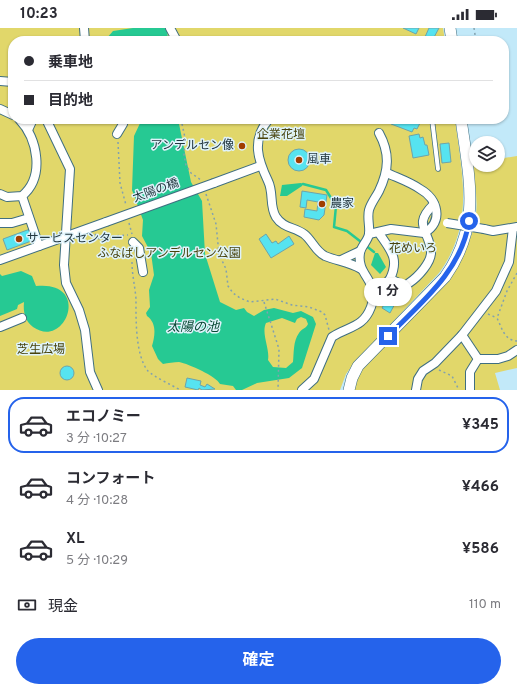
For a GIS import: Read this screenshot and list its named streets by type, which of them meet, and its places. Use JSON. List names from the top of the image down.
{
  "streets": {
    "street": ["太陽の橋"]
  },
  "water": ["太陽の池"],
  "parks": [
    "企業花壇",
    "花めいろ",
    "ふなばしアンデルセン公園",
    "芝生広場"
  ],
  "places": [
    "アンデルセン像",
    "風車",
    "農家",
    "サービスセンター"
  ],
  "page": {
    "status": "10:23",
    "banner": ["乗車地", "目的地"],
    "bubble": "1 分",
    "list": [
      {
        "name": "エコノミー",
        "note": "3 分 · 10:27",
        "value": "¥345"
      },
      {
        "name": "コンフォート",
        "note": "4 分 · 10:28",
        "value": "¥466"
      },
      {
        "name": "XL",
        "note": "5 分 · 10:29",
        "value": "¥586"
      }
    ],
    "pay": ["現金", "110 m"],
    "buttons": "確定"
  }
}
